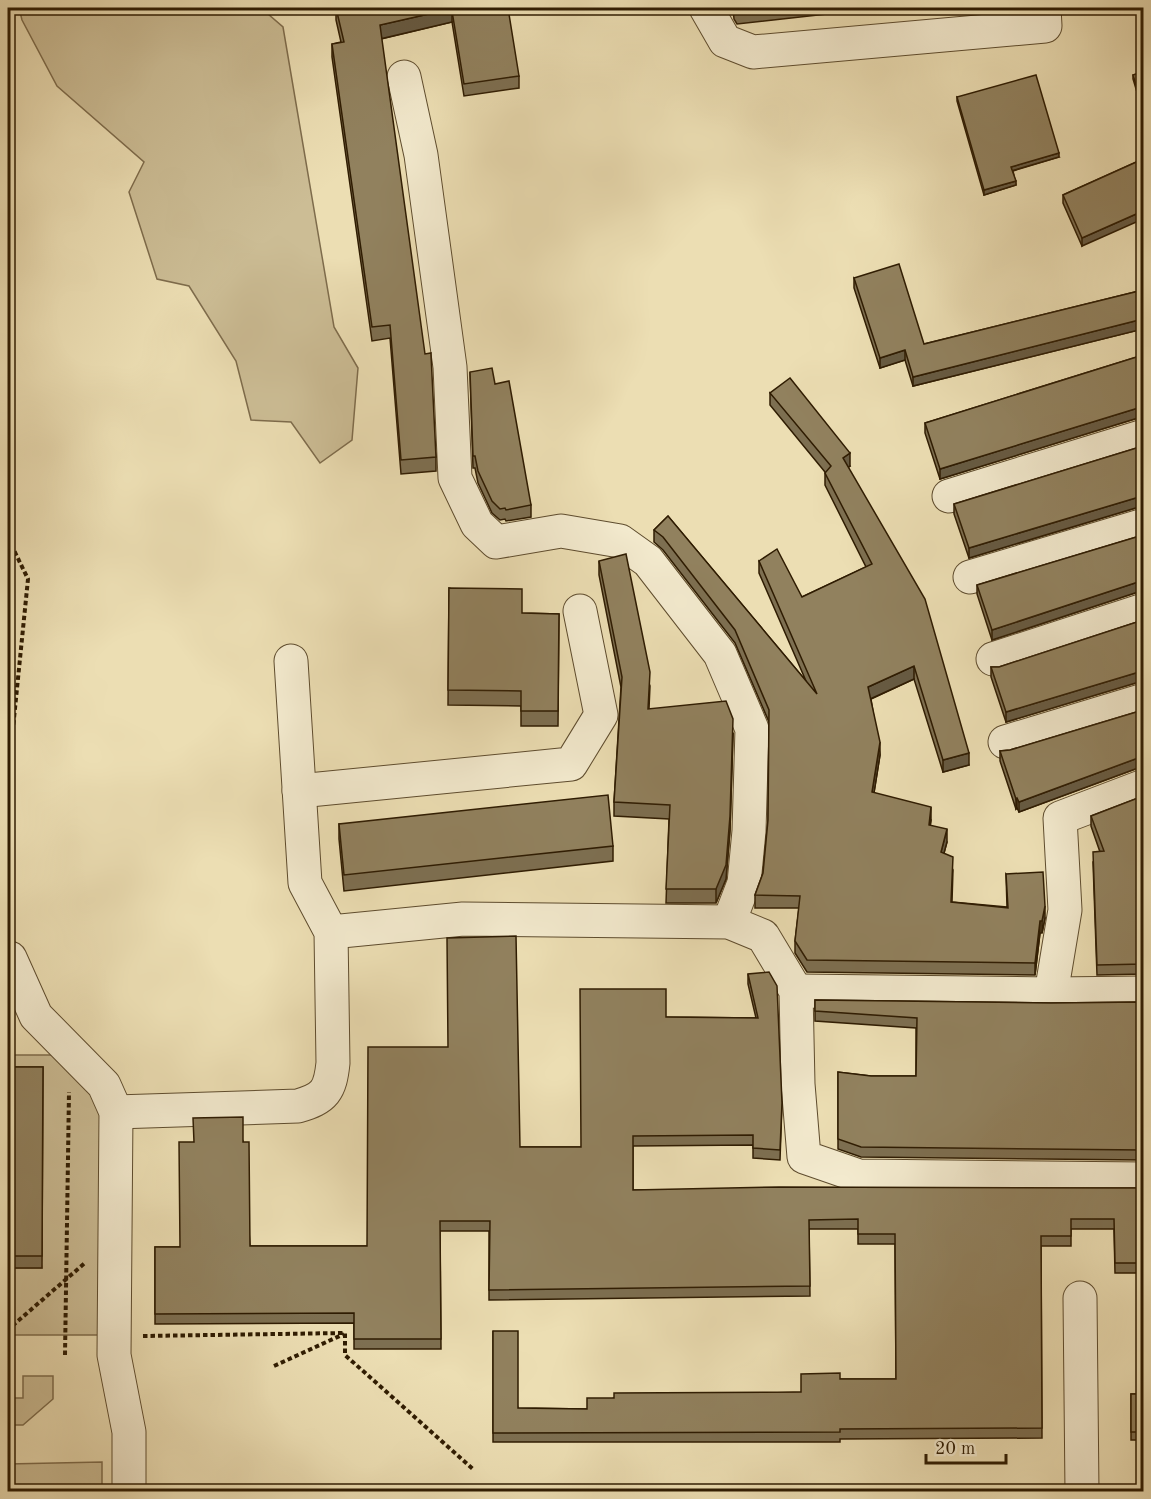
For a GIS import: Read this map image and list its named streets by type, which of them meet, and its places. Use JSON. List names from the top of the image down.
{
  "scale_bar": "20 m"
}
